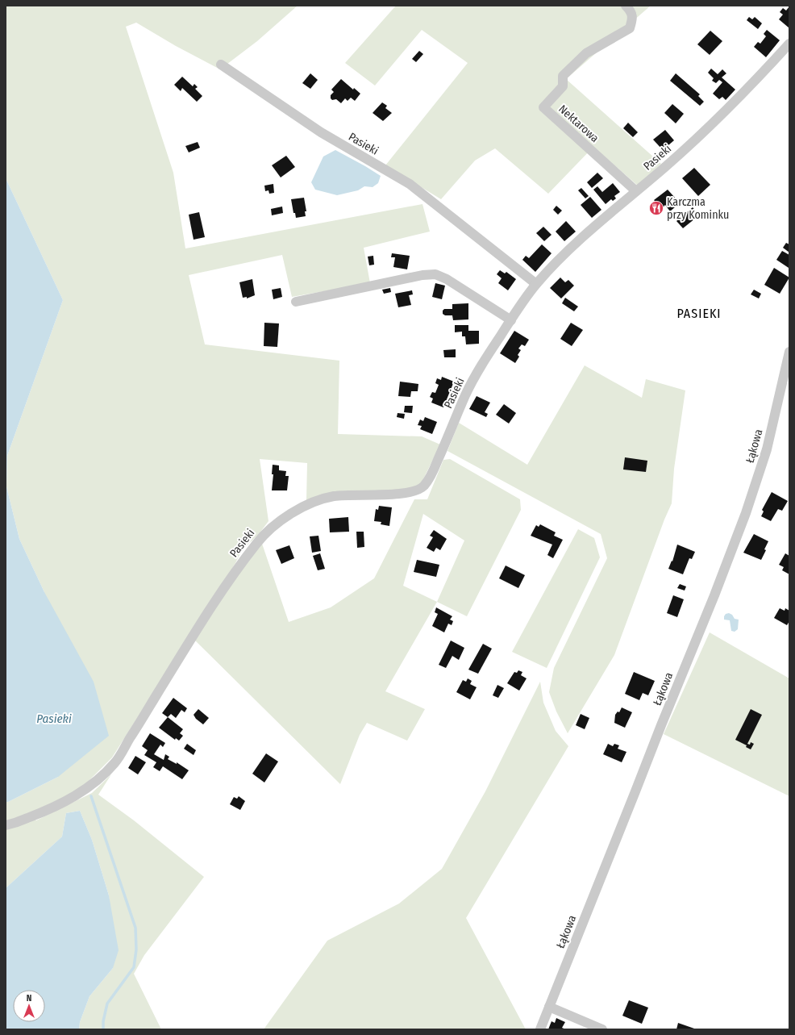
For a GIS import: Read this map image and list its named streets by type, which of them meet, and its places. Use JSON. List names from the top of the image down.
{
  "streets": {
    "street": ["Nektarowa", "Pasieki", "Łąkowa"]
  },
  "crossings": [
    ["Nektarowa", "Pasieki"]
  ],
  "districts": ["PASIEKI"],
  "water": ["Pasieki"],
  "places": {
    "restaurant": ["Karczma przy Kominku"]
  },
  "north": "top"
}
